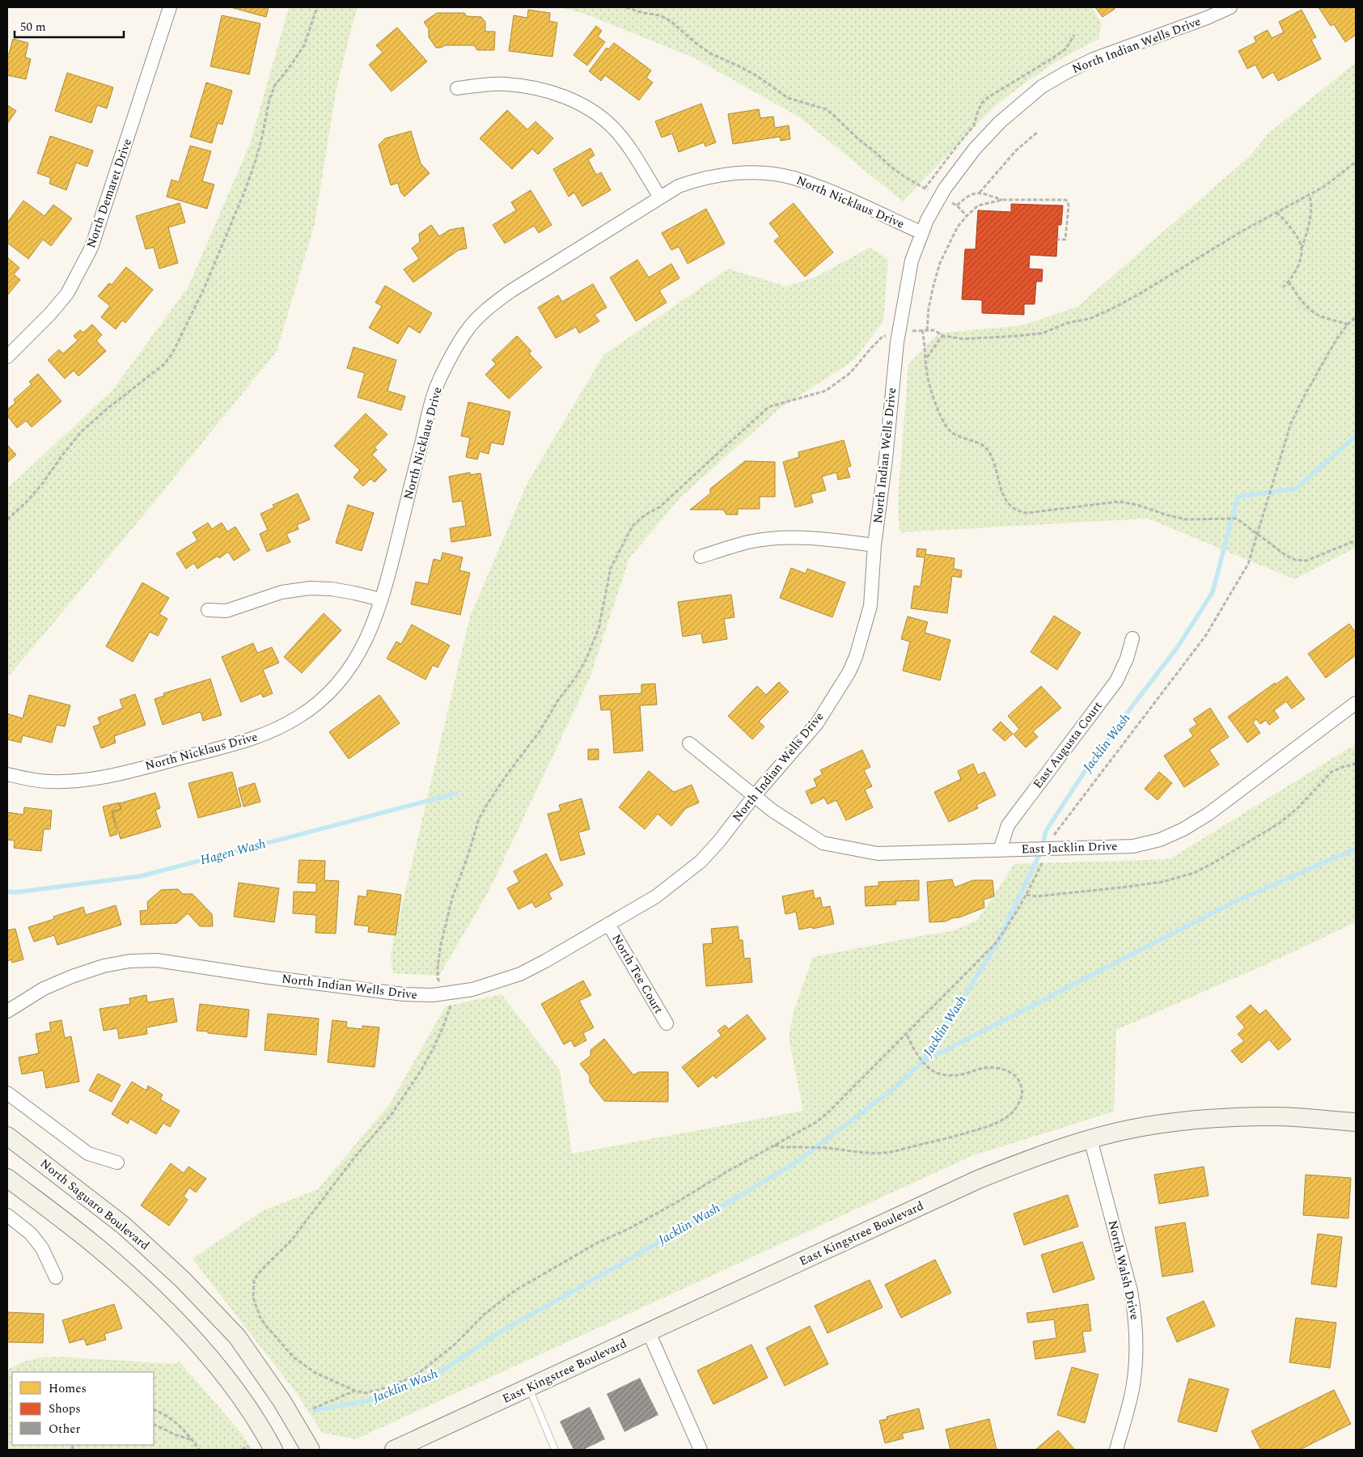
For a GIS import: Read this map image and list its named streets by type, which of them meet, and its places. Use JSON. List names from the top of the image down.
{
  "streets": {
    "street": [
      "North Indian Wells Drive",
      "North Demaret Drive",
      "North Nicklaus Drive",
      "East Augusta Court",
      "East Jacklin Drive",
      "North Tee Court",
      "North Saguaro Boulevard",
      "East Kingstree Boulevard",
      "North Walsh Drive"
    ]
  },
  "crossings": [
    ["North Indian Wells Drive", "North Nicklaus Drive"],
    ["North Indian Wells Drive", "East Jacklin Drive"],
    ["North Indian Wells Drive", "North Tee Court"],
    ["East Augusta Court", "East Jacklin Drive"],
    ["East Kingstree Boulevard", "North Walsh Drive"]
  ],
  "water": ["Jacklin Wash", "Hagen Wash"],
  "legend": ["Homes", "Shops", "Other"],
  "scale_bar": "50 m"
}
